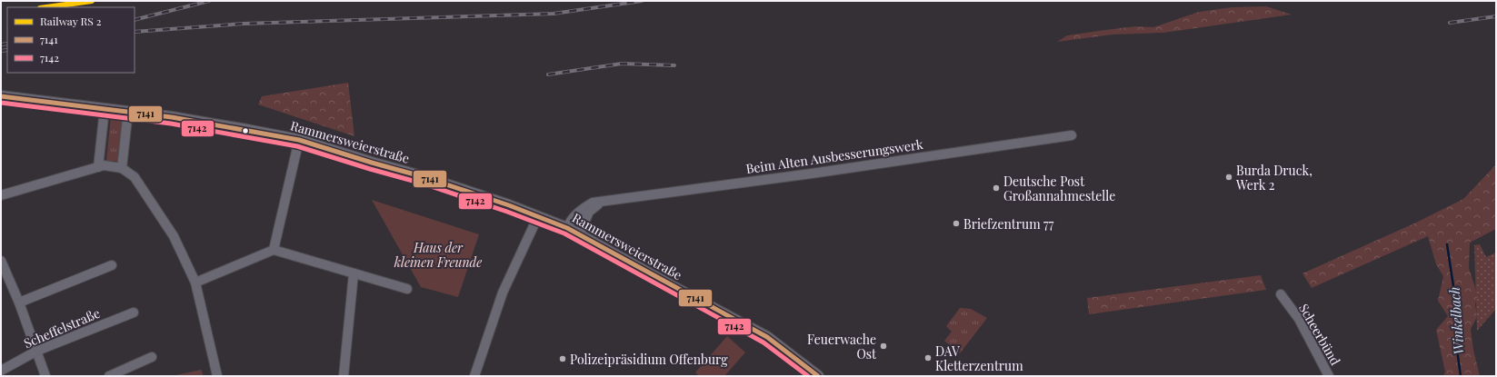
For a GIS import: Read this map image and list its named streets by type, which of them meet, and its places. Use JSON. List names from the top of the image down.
{
  "streets": {
    "street": [
      "Rammersweierstraße",
      "Beim Alten Ausbesserungswerk",
      "Scheffelstraße",
      "Scheerbünd"
    ]
  },
  "crossings": [
    ["Rammersweierstraße", "Beim Alten Ausbesserungswerk"]
  ],
  "water": ["Winkelbach"],
  "parks": ["Haus der kleinen Freunde"],
  "places": [
    "Burda Druck, Werk 2",
    "Deutsche Post Großannahmestelle",
    "Briefzentrum 77",
    "Feuerwache Ost",
    "DAV Kletterzentrum",
    "Polizeipräsidium Offenburg"
  ],
  "lines": ["transit line 7141", "transit line 7142"],
  "legend": ["Railway RS 2", "7141", "7142"]
}
